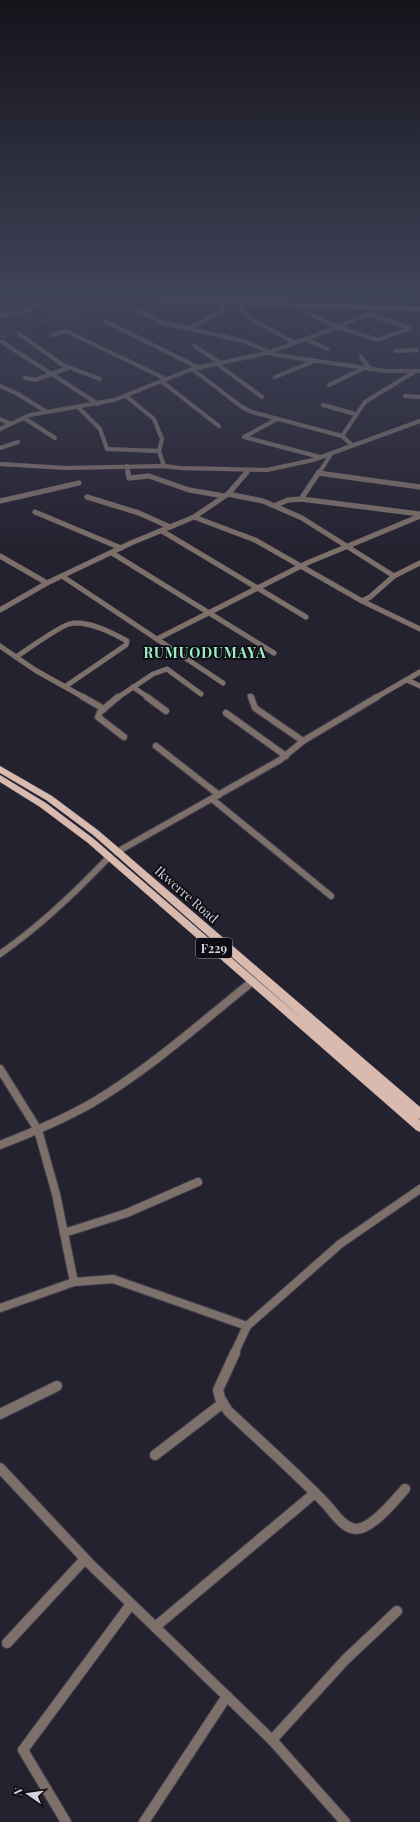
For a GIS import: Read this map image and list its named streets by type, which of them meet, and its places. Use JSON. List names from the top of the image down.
{
  "streets": {
    "main road": ["Ikwerre Road", "F229"]
  },
  "crossings": [
    ["Ikwerre Road", "F229"]
  ],
  "districts": ["RUMUODUMAYA"],
  "north": "left"
}
